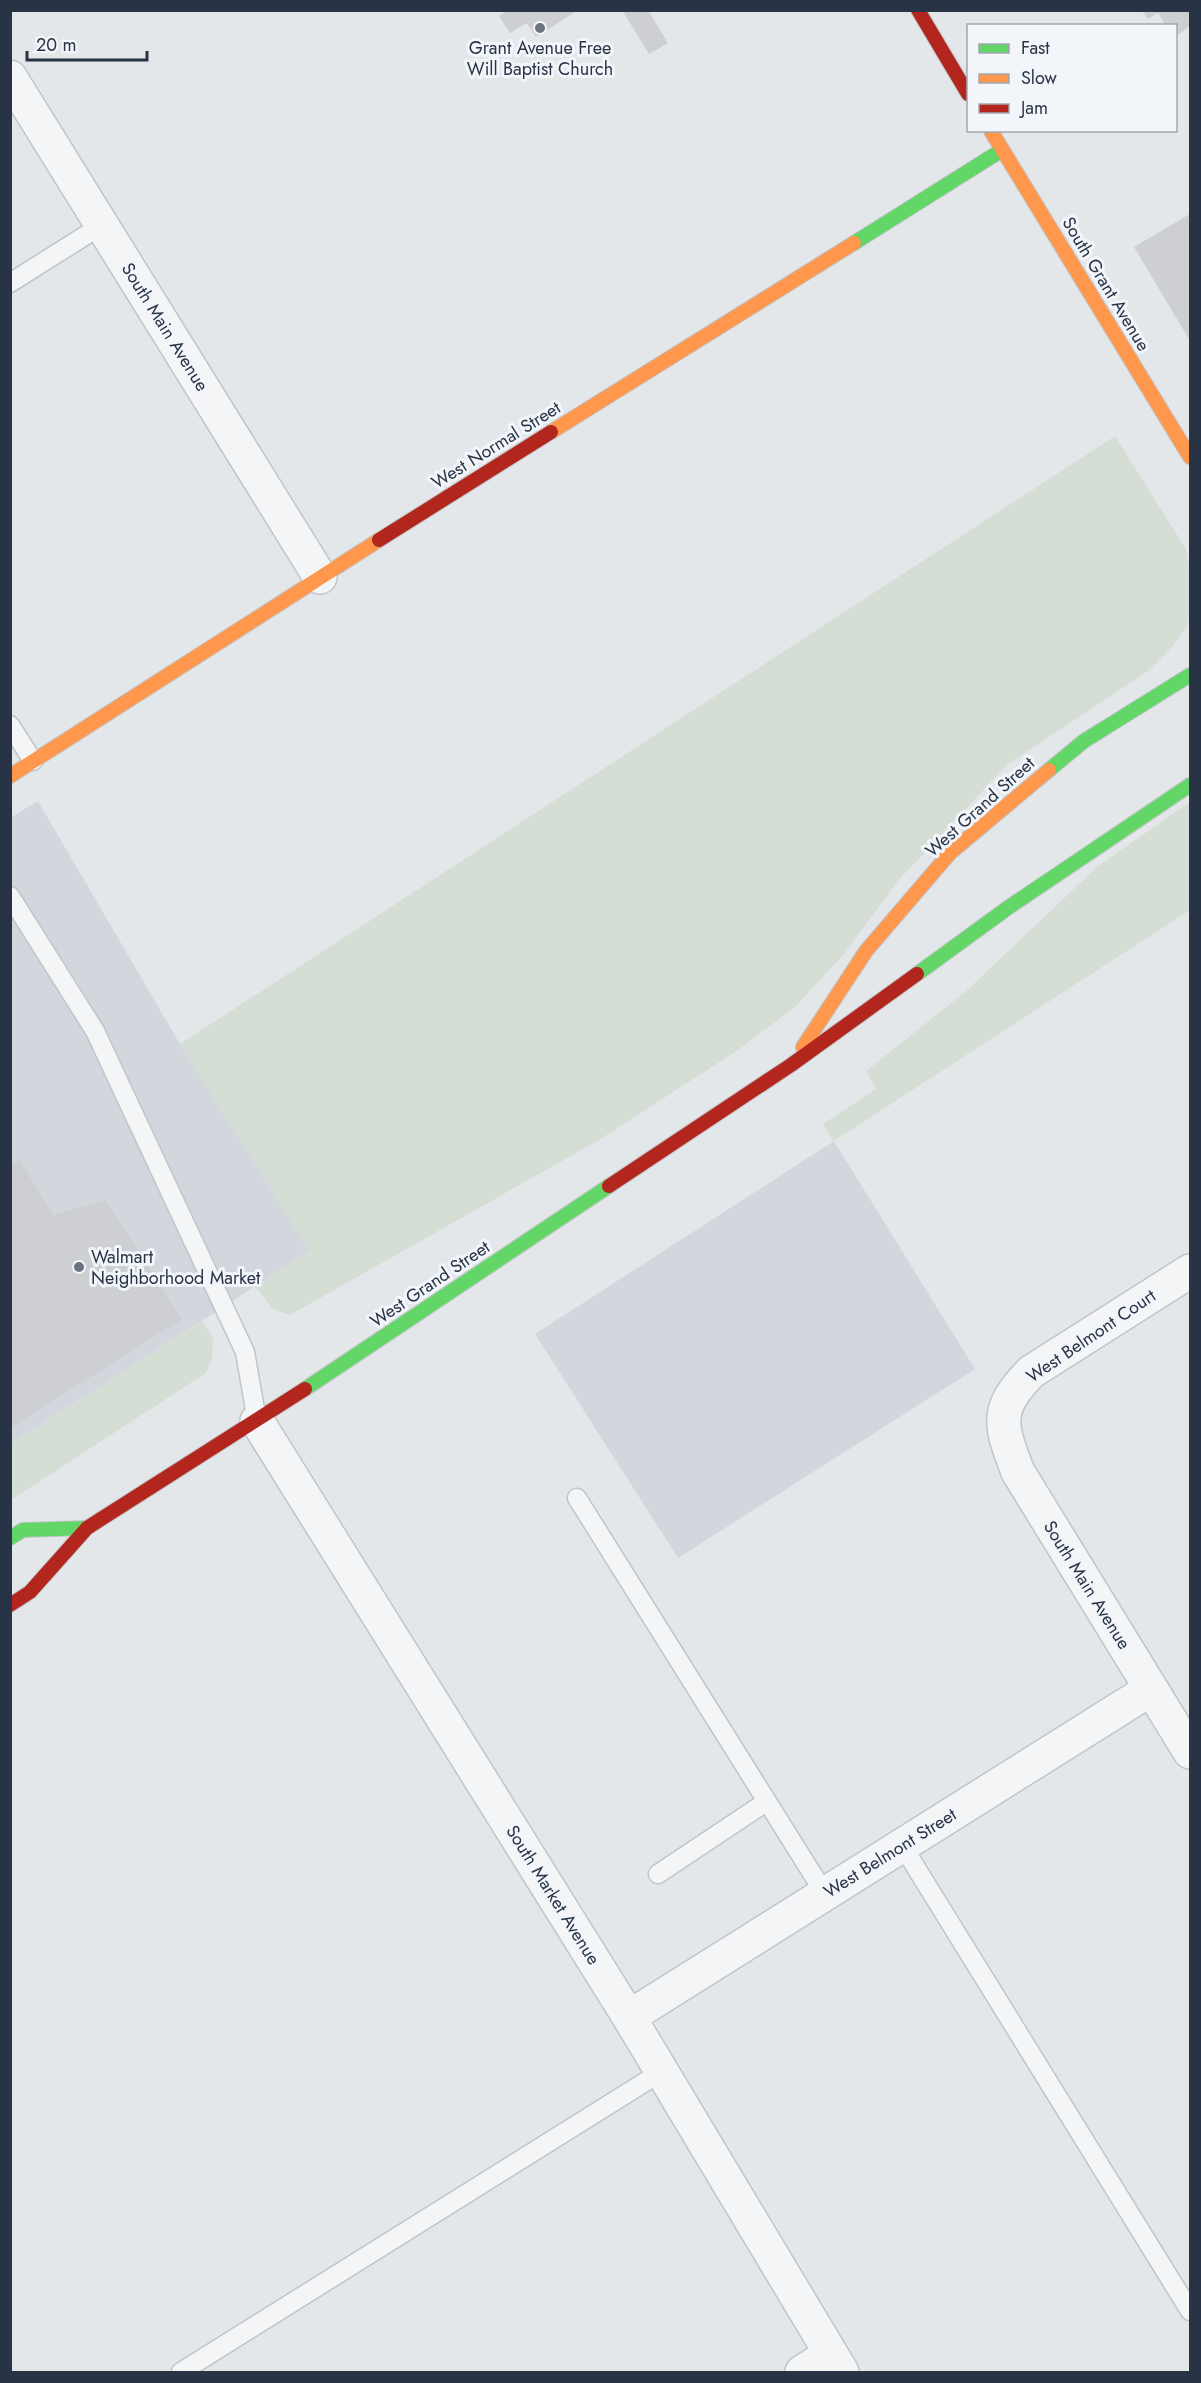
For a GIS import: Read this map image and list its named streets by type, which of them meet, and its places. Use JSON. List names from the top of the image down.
{
  "streets": {
    "main road": ["South Grant Avenue", "West Normal Street", "West Grand Street"],
    "street": [
      "South Main Avenue",
      "West Belmont Court",
      "West Belmont Street",
      "South Market Avenue"
    ]
  },
  "crossings": [
    ["South Grant Avenue", "West Normal Street"],
    ["South Main Avenue", "West Normal Street"],
    ["South Main Avenue", "West Belmont Court"],
    ["South Main Avenue", "West Belmont Street"],
    ["West Grand Street", "South Market Avenue"],
    ["West Belmont Street", "South Market Avenue"]
  ],
  "places": ["Grant Avenue Free Will Baptist Church", "Walmart Neighborhood Market"],
  "legend": ["Fast", "Slow", "Jam"],
  "scale_bar": "20 m"
}
